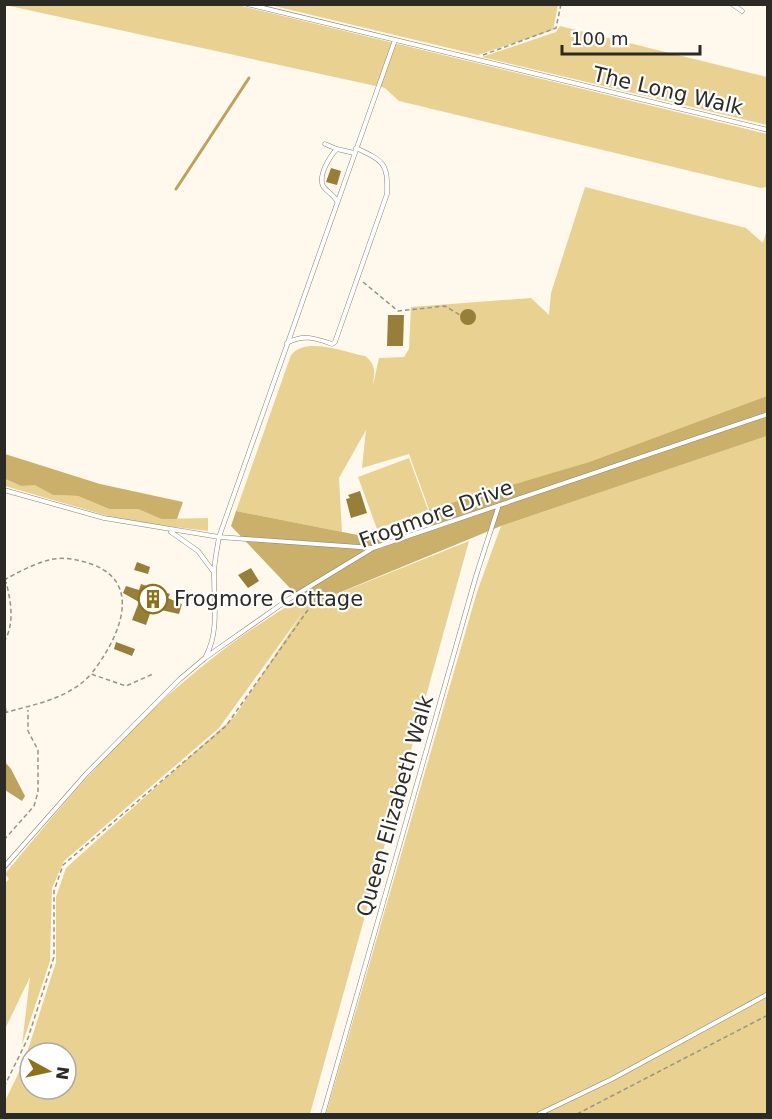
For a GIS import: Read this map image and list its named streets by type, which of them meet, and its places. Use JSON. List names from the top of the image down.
{
  "streets": {
    "lane": ["The Long Walk", "Frogmore Drive", "Queen Elizabeth Walk"]
  },
  "crossings": [
    ["Frogmore Drive", "Queen Elizabeth Walk"]
  ],
  "places": {
    "building": ["Frogmore Cottage"]
  },
  "scale_bar": "100 m",
  "north": "right"
}
